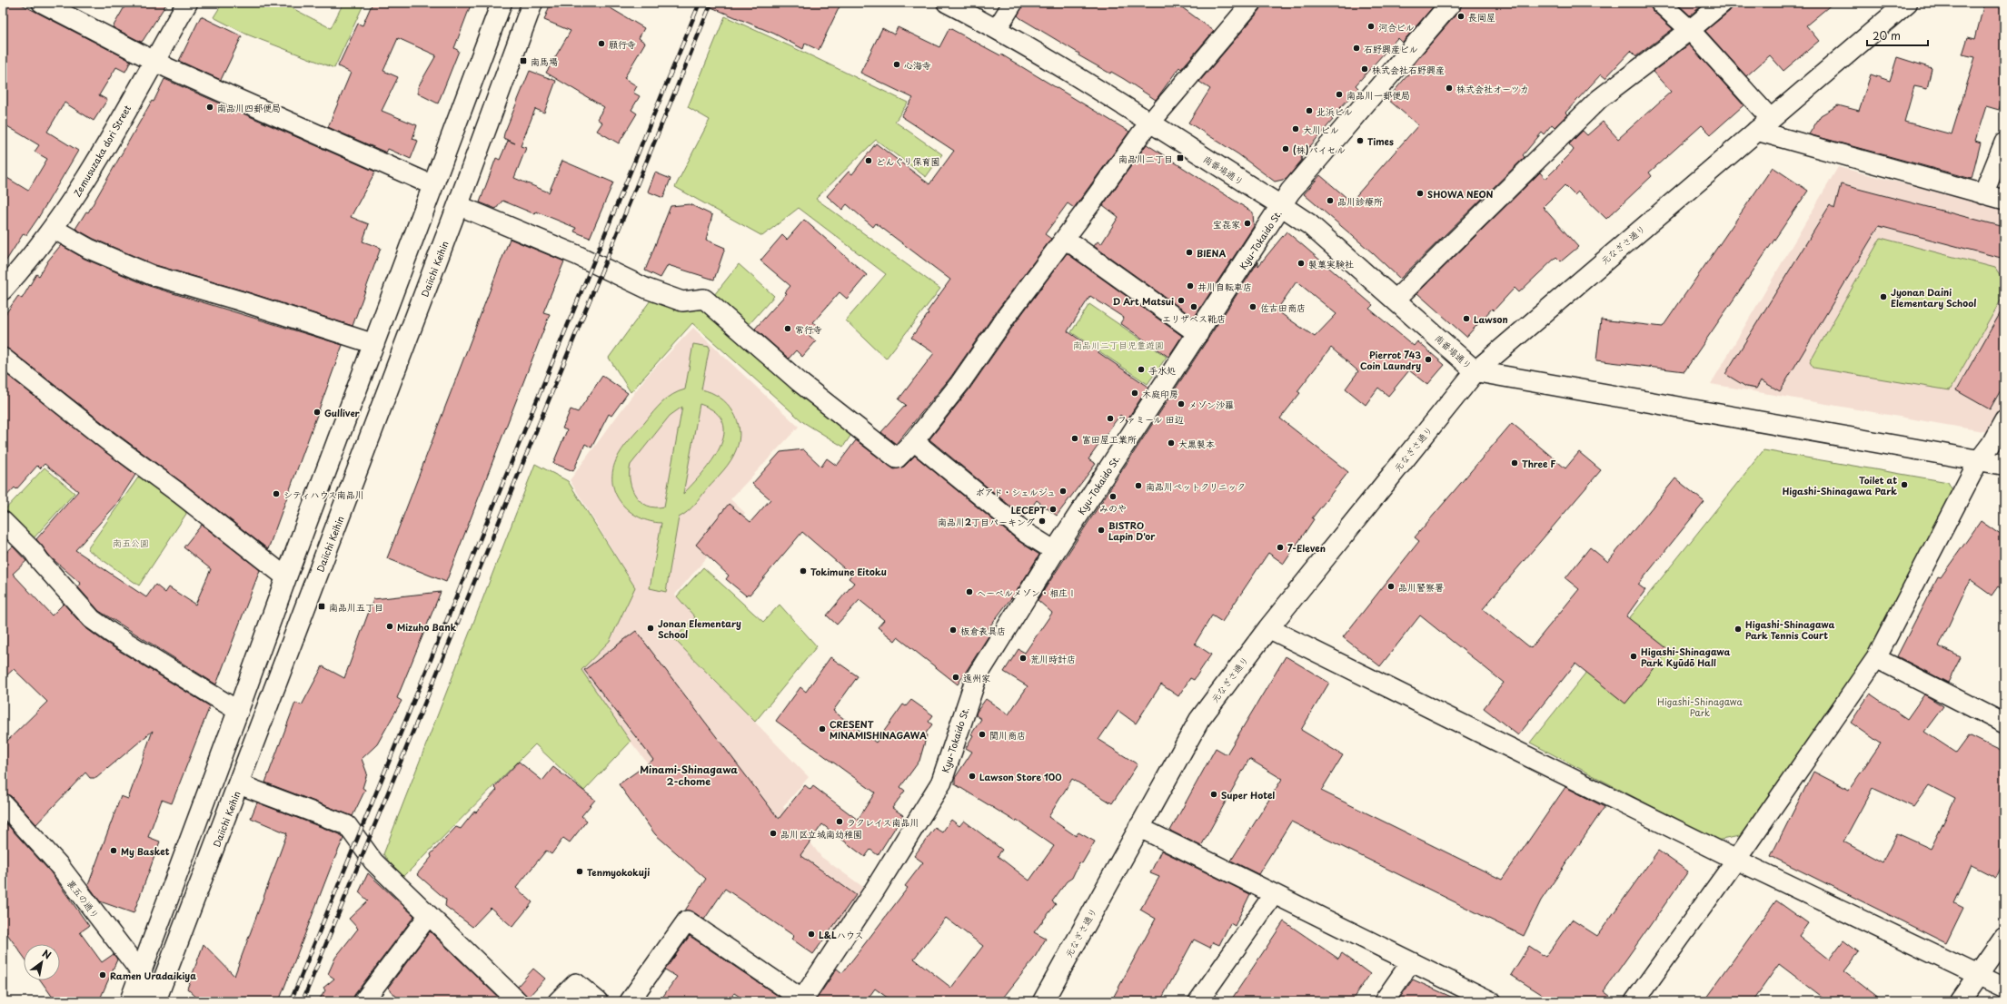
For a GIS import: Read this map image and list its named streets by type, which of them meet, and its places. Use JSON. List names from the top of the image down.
{
  "streets": {
    "main road": [
      "Zemusuzaka dori Street",
      "南番場通り",
      "Kyu-Tokaido St.",
      "元なぎさ通り",
      "Daiichi Keihin"
    ],
    "street": ["裏五の通り"]
  },
  "crossings": [
    ["南番場通り", "Kyu-Tokaido St."],
    ["南番場通り", "元なぎさ通り"],
    ["Daiichi Keihin", "裏五の通り"]
  ],
  "districts": ["Minami-Shinagawa 2-chome"],
  "parks": ["南品川二丁目児童遊園", "南五公園", "Higashi-Shinagawa Park"],
  "places": {
    "other": [
      "長岡屋",
      "河合ビル",
      "願行寺",
      "石野興産ビル",
      "心海寺",
      "株式会社石野興産",
      "株式会社オーツカ",
      "南品川一郵便局",
      "南品川四郵便局",
      "北浜ビル",
      "大川ビル",
      "Times",
      "(株)バイセル",
      "どんぐり保育園",
      "SHOWA NEON",
      "品川診療所",
      "宝㐂家",
      "BIENA",
      "製菓実験社",
      "井川自転車店",
      "Jyonan Daini Elementary School",
      "D Art Matsui",
      "エリザベス靴店",
      "佐古田商店",
      "Lawson",
      "常行寺",
      "Pierrot 743 Coin Laundry",
      "手水処",
      "木庭印房",
      "メゾン沙羅",
      "Gulliver",
      "ファミール 田辺",
      "富田屋工業所",
      "大黒製本",
      "Three F",
      "Toilet at Higashi-Shinagawa Park",
      "南品川ペットクリニック",
      "ボアド・シェルジュ",
      "シティハウス南品川",
      "みのや",
      "LECEPT",
      "南品川2丁目パーキング",
      "BISTRO Lapin D'or",
      "7-Eleven",
      "Tokimune Eitoku",
      "品川警察署",
      "へーベルメゾン・相庄Ⅰ",
      "Mizuho Bank",
      "Jonan Elementary School",
      "Higashi-Shinagawa Park Tennis Court",
      "板倉表具店",
      "Higashi-Shinagawa Park Kyūdō Hall",
      "荒川時計店",
      "遠州家",
      "CRESENT MINAMISHINAGAWA",
      "関川商店",
      "Lawson Store 100",
      "Super Hotel",
      "ラクレイス南品川",
      "品川区立城南幼稚園",
      "My Basket",
      "Tenmyokokuji",
      "L&Lハウス",
      "Ramen Uradaikiya"
    ],
    "transit": ["南馬場", "南品川二丁目", "南品川五丁目"]
  },
  "scale_bar": "20 m",
  "north": "top right"
}
